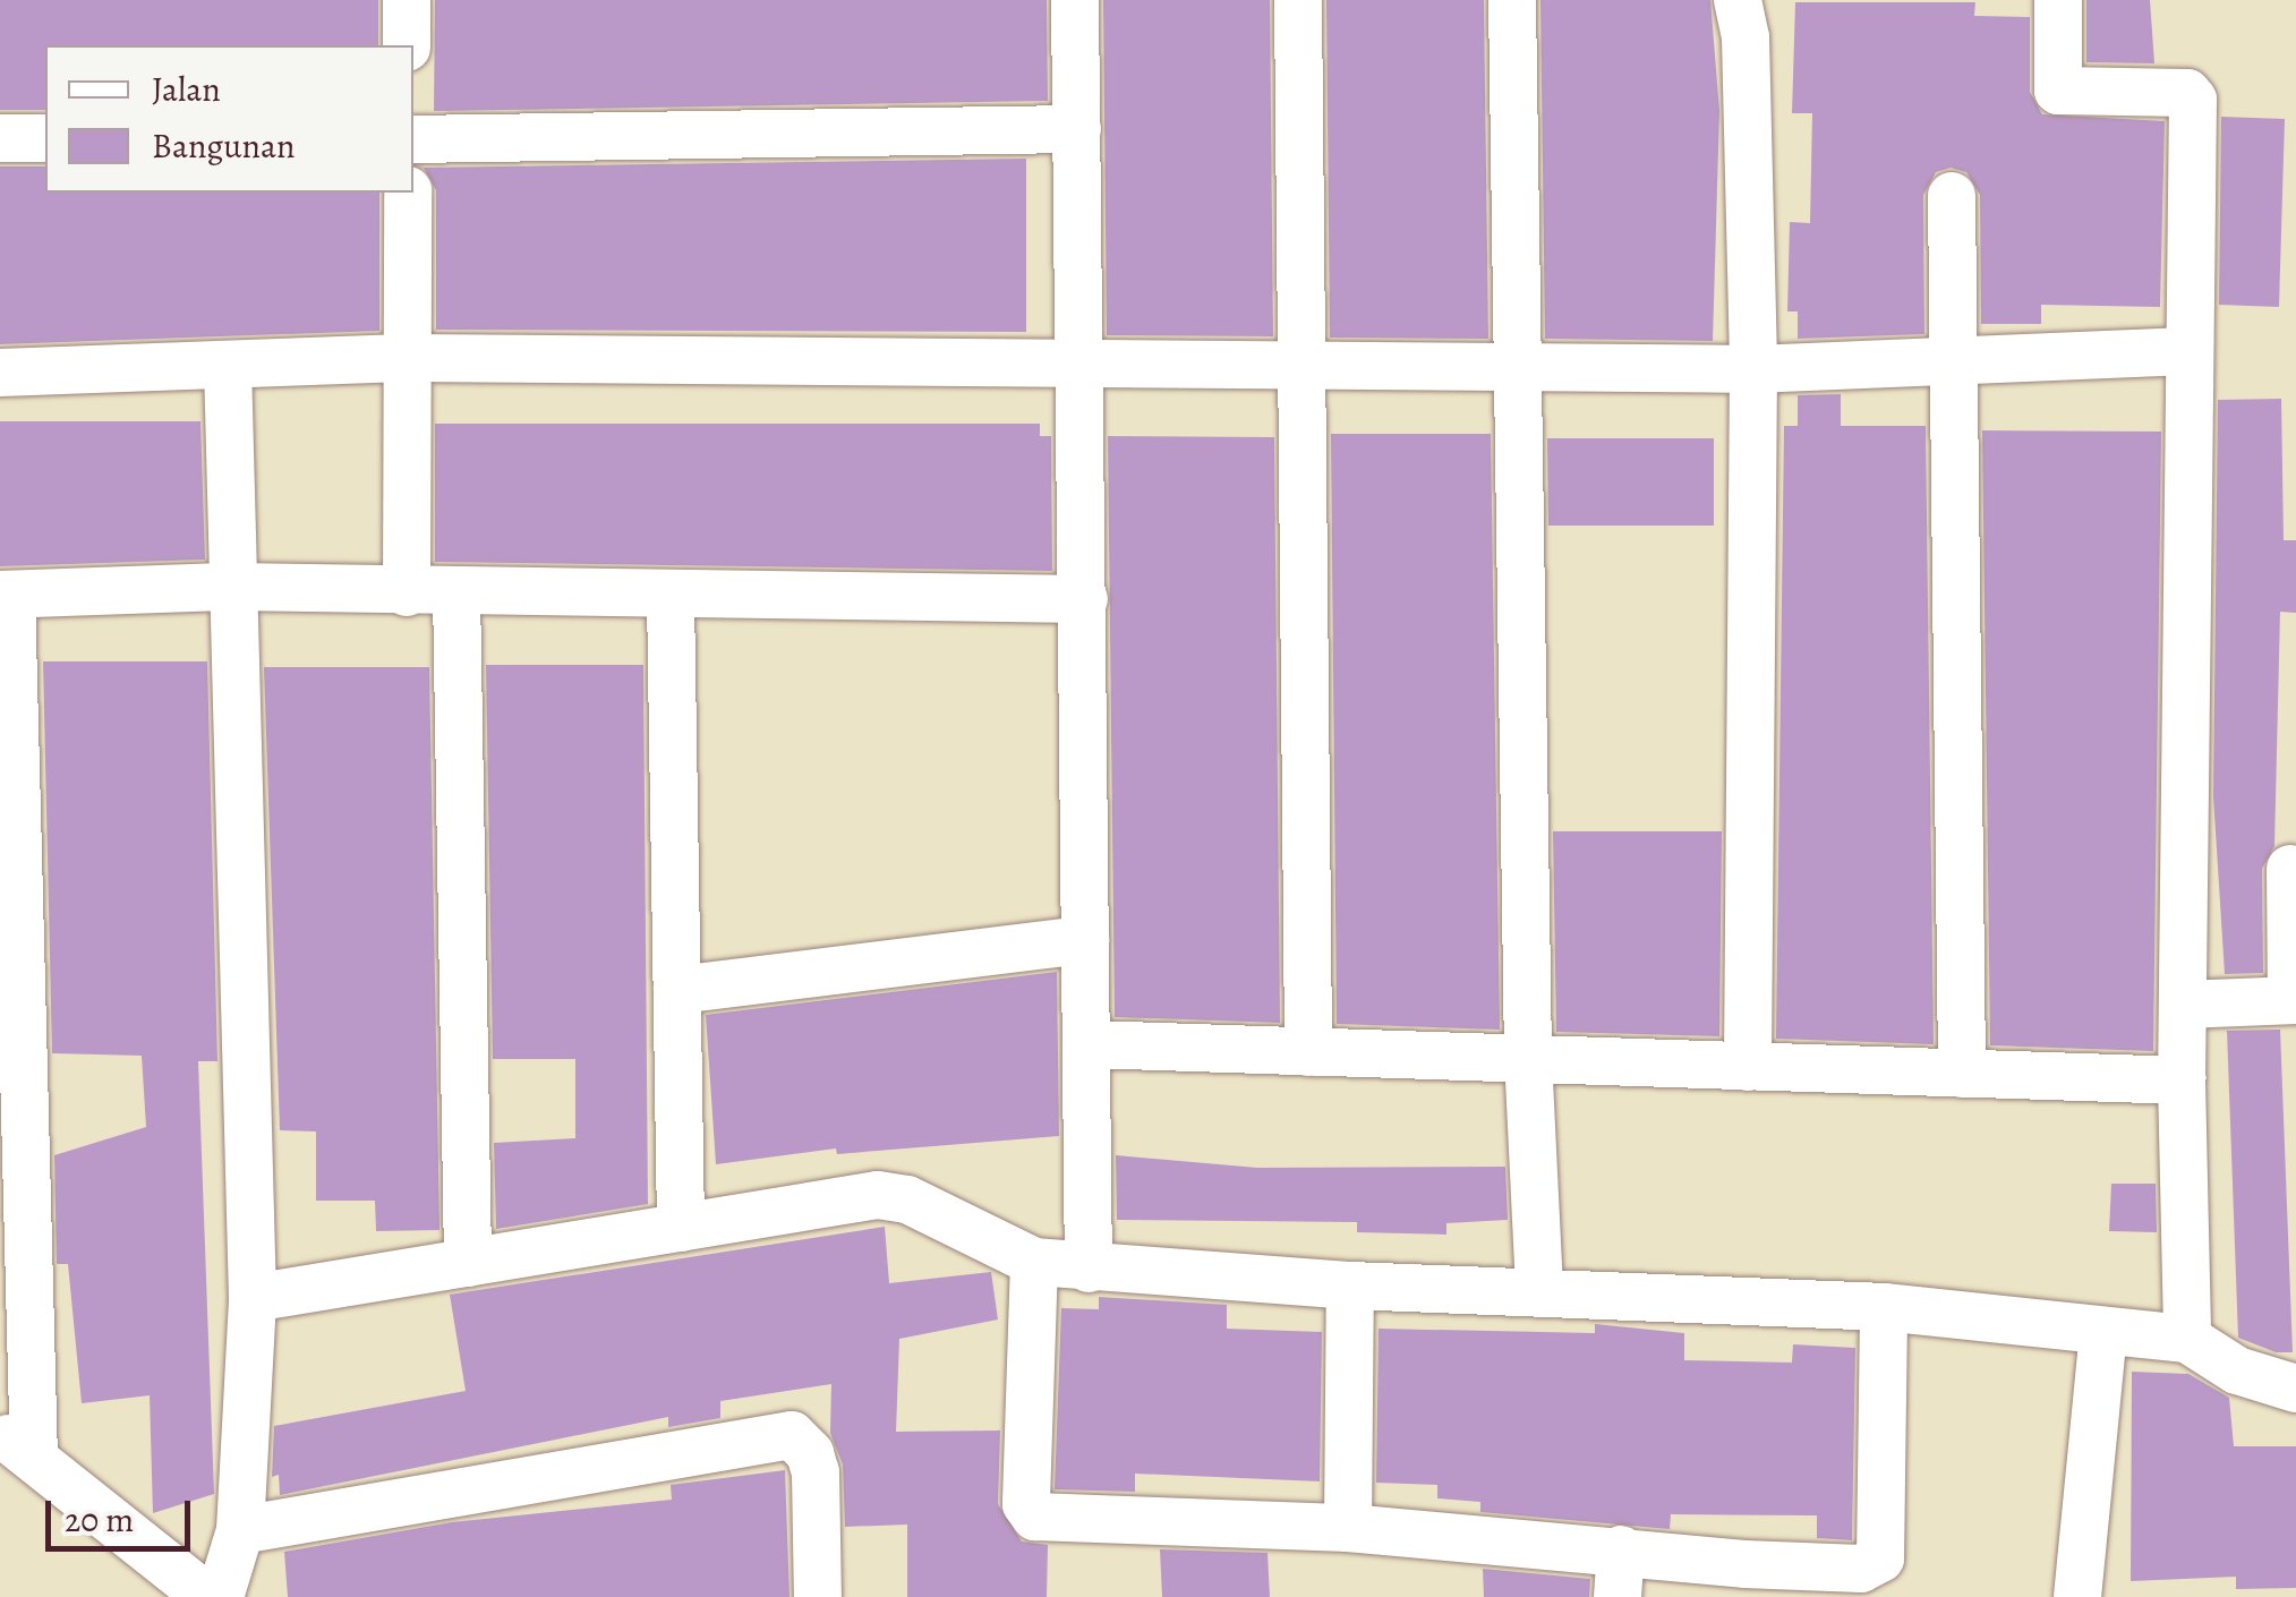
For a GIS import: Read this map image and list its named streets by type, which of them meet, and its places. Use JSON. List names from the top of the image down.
{
  "legend": ["Jalan", "Bangunan"],
  "scale_bar": "20 m"
}
